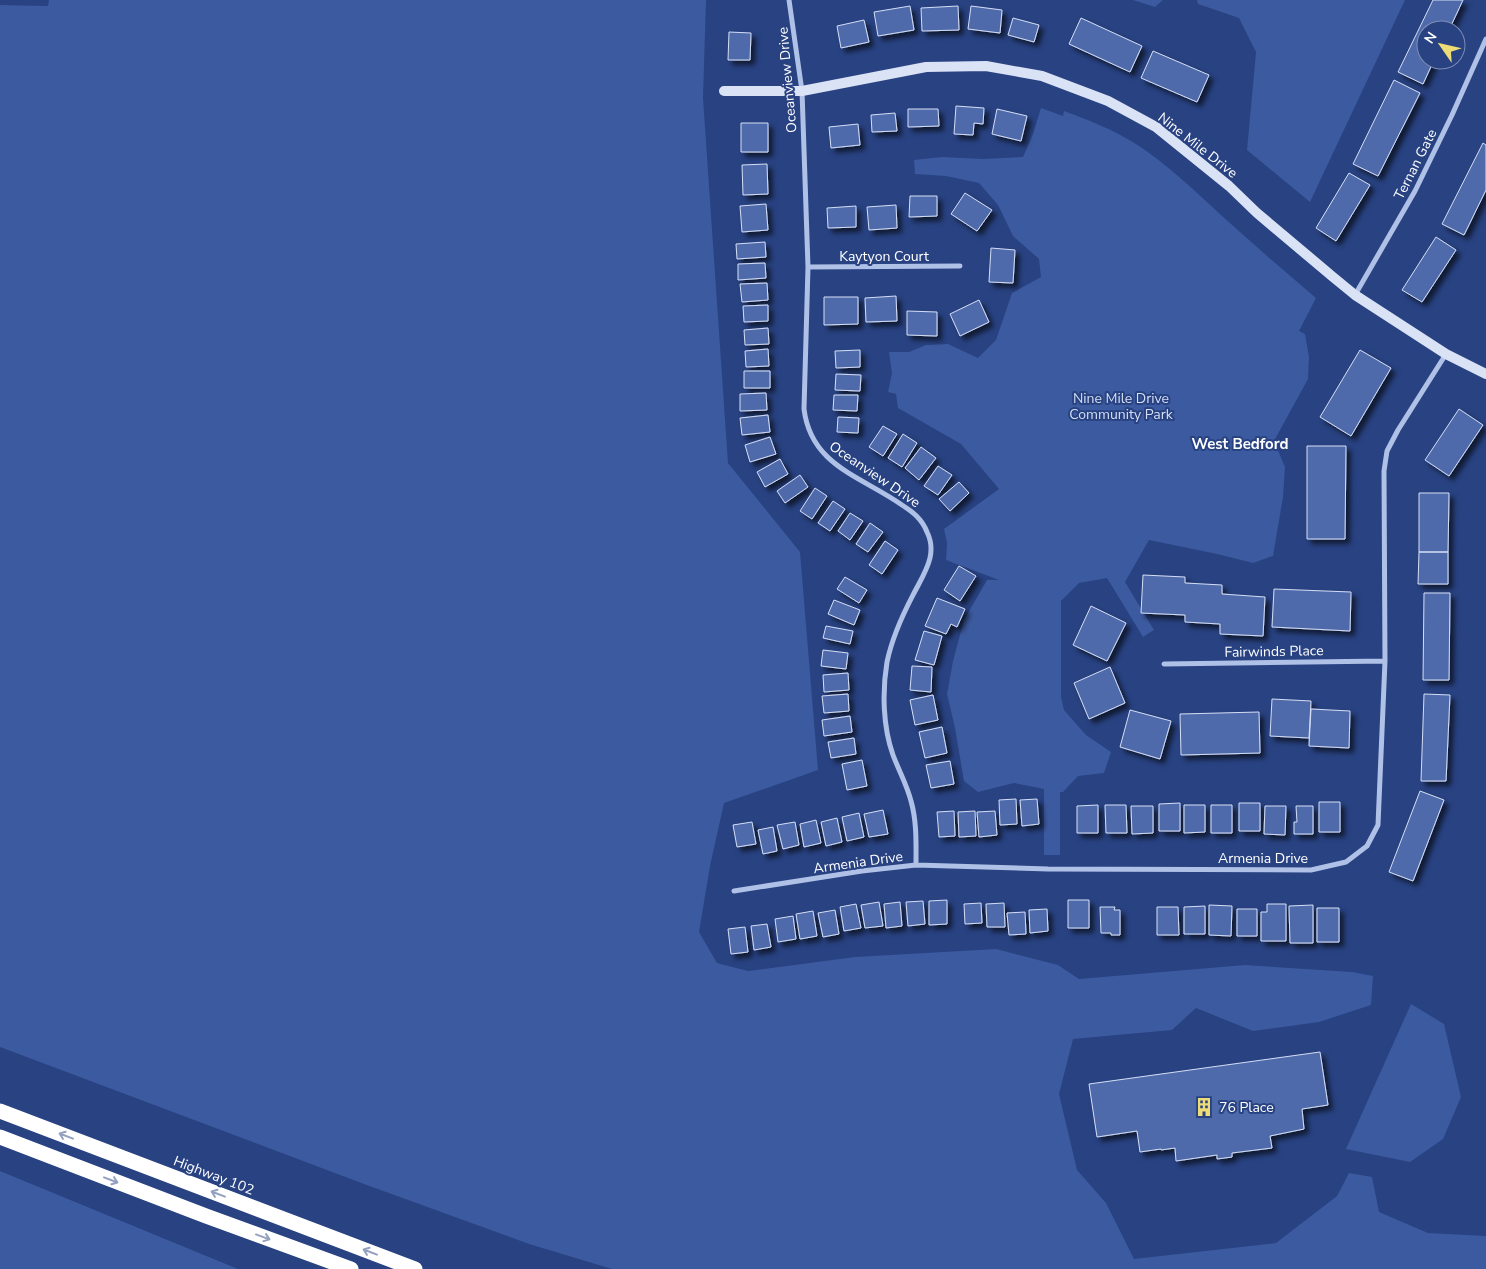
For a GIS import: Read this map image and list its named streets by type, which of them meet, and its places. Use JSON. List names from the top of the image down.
{
  "streets": {
    "highway": ["Highway 102"],
    "street": [
      "Oceanview Drive",
      "Nine Mile Drive",
      "Ternan Gate",
      "Kaytyon Court",
      "Fairwinds Place",
      "Armenia Drive"
    ]
  },
  "crossings": [
    ["Oceanview Drive", "Nine Mile Drive"],
    ["Oceanview Drive", "Kaytyon Court"],
    ["Oceanview Drive", "Armenia Drive"],
    ["Nine Mile Drive", "Ternan Gate"],
    ["Nine Mile Drive", "Armenia Drive"],
    ["Fairwinds Place", "Armenia Drive"]
  ],
  "districts": ["West Bedford"],
  "parks": ["Nine Mile Drive Community Park"],
  "places": {
    "building": ["76 Place"]
  },
  "north": "top left"
}
